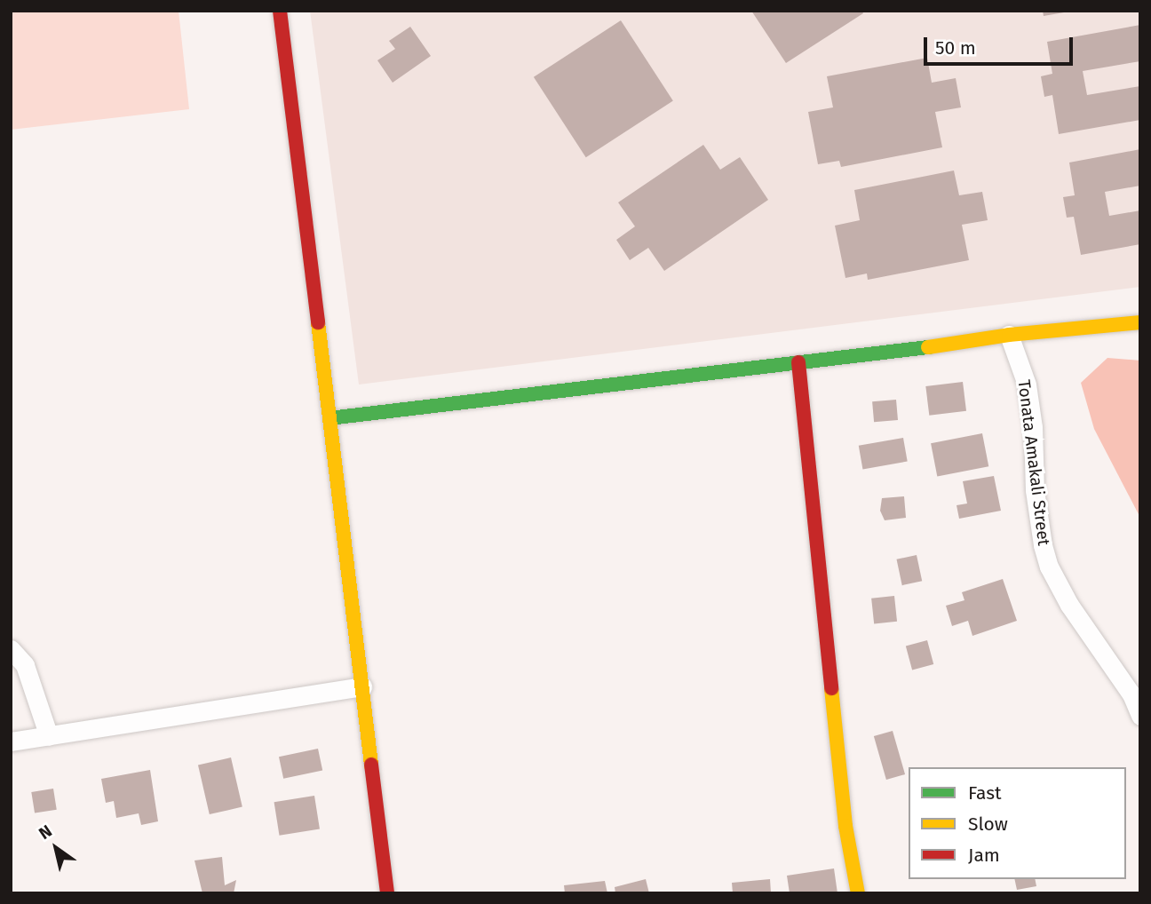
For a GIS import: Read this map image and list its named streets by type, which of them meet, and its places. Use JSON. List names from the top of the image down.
{
  "streets": {
    "street": ["Tonata Amakali Street"]
  },
  "legend": ["Fast", "Slow", "Jam"],
  "scale_bar": "50 m",
  "north": "top left"
}
